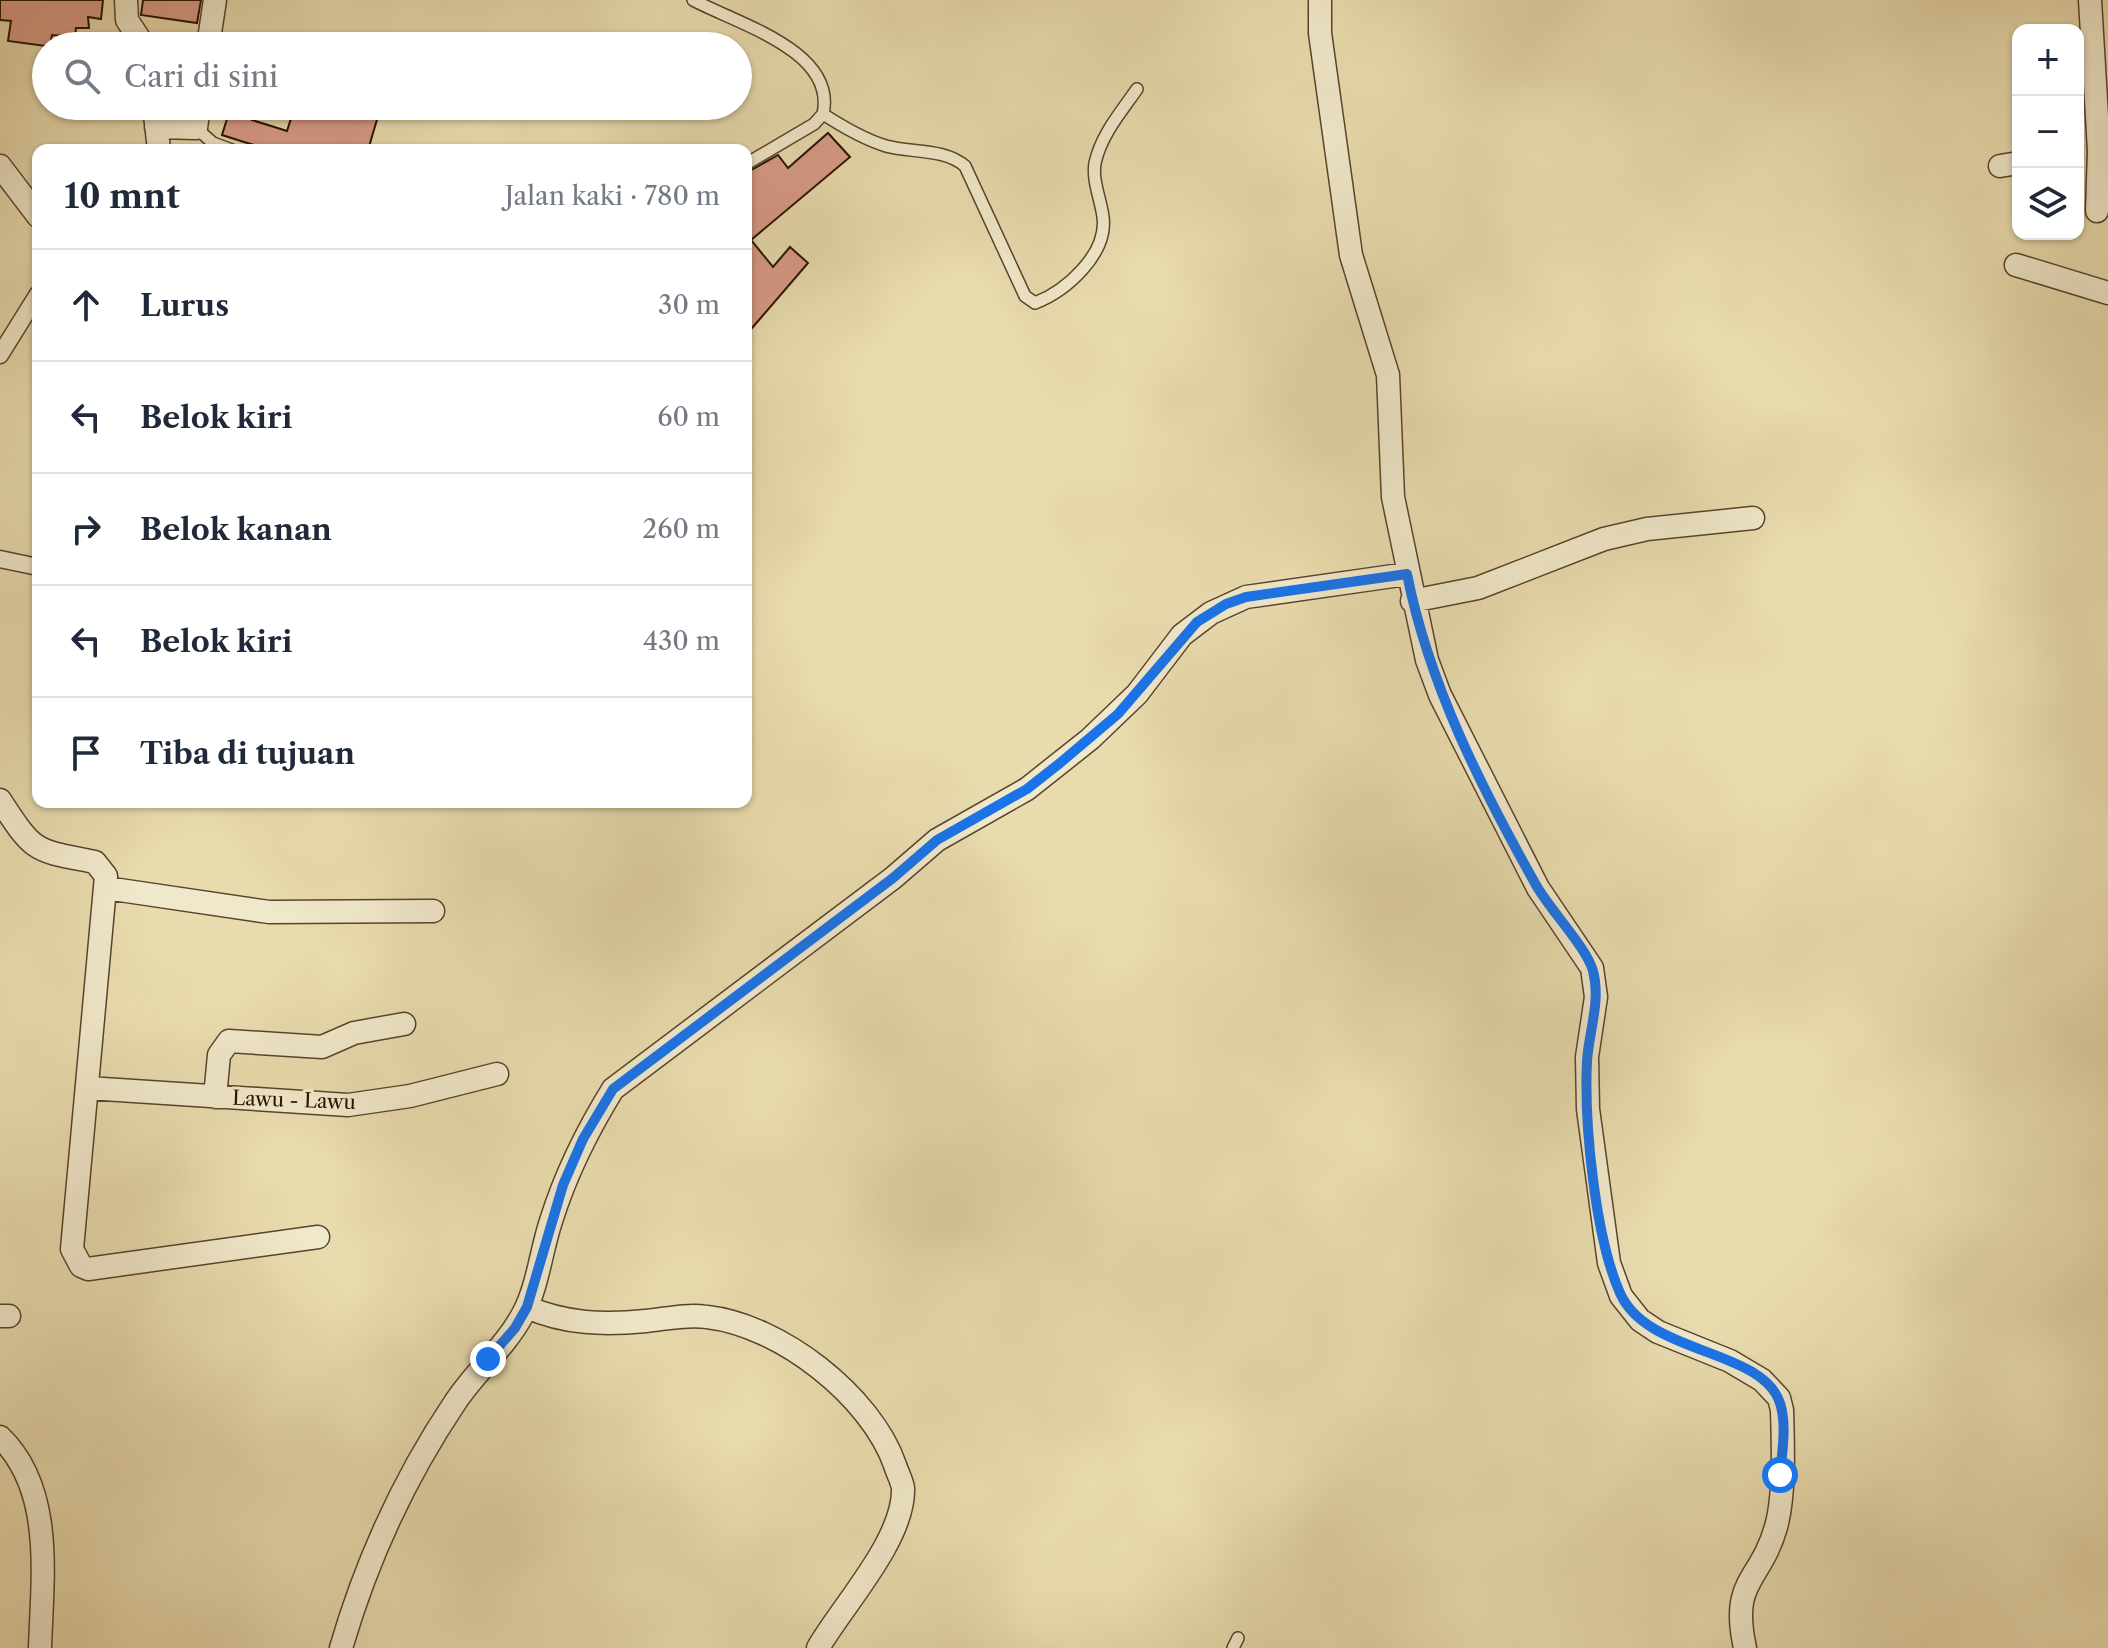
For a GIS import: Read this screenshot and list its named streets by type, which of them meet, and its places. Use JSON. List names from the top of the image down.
{
  "streets": {
    "street": ["Lawu - Lawu"]
  },
  "page": {
    "map_buttons": ["+", "−"],
    "search": "Cari di sini",
    "heading": ["10 mnt", "Jalan kaki · 780 m"],
    "list": [
      ["Lurus", "30 m"],
      ["Belok kiri", "60 m"],
      ["Belok kanan", "260 m"],
      ["Belok kiri", "430 m"],
      "Tiba di tujuan"
    ]
  }
}
